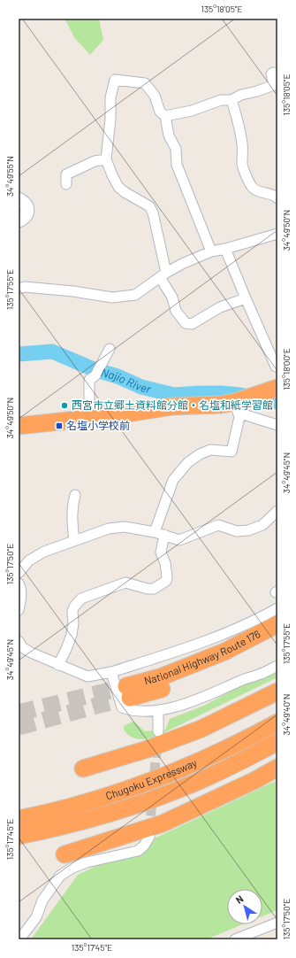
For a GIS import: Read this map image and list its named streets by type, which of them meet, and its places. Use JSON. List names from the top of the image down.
{
  "streets": {
    "highway": ["National Highway Route 176", "Chugoku Expressway"]
  },
  "water": ["Najio River"],
  "places": {
    "other": ["西宮市立郷土資料館分館・名塩和紙学習館"],
    "transit": ["名塩小学校前"]
  },
  "north": "top left",
  "coordinates": [
    "135°18'05\"E",
    "34°49'55\"N",
    "34°49'50\"N",
    "135°17'55\"E",
    "135°18'00\"E",
    "34°49'45\"N",
    "135°17'50\"E",
    "34°49'40\"N",
    "135°17'45\"E"
  ]
}
